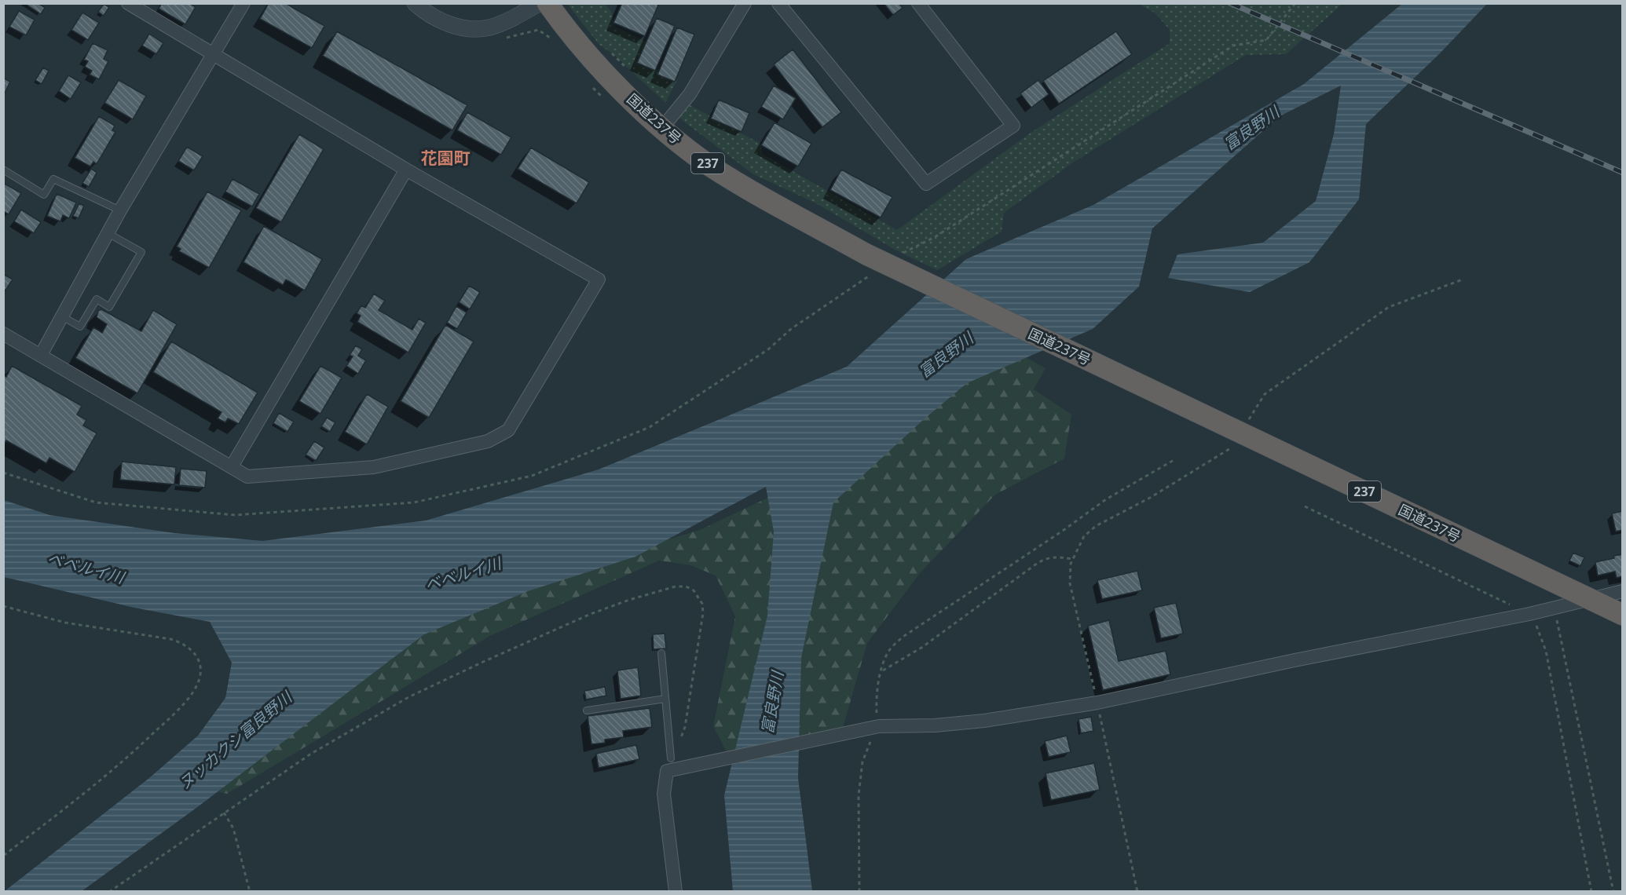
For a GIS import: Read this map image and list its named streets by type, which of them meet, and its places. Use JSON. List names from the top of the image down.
{
  "streets": {
    "highway": ["国道237号", "237"]
  },
  "districts": ["花園町"],
  "water": ["富良野川", "ベベルイ川", "ヌッカクシ富良野川"]
}
